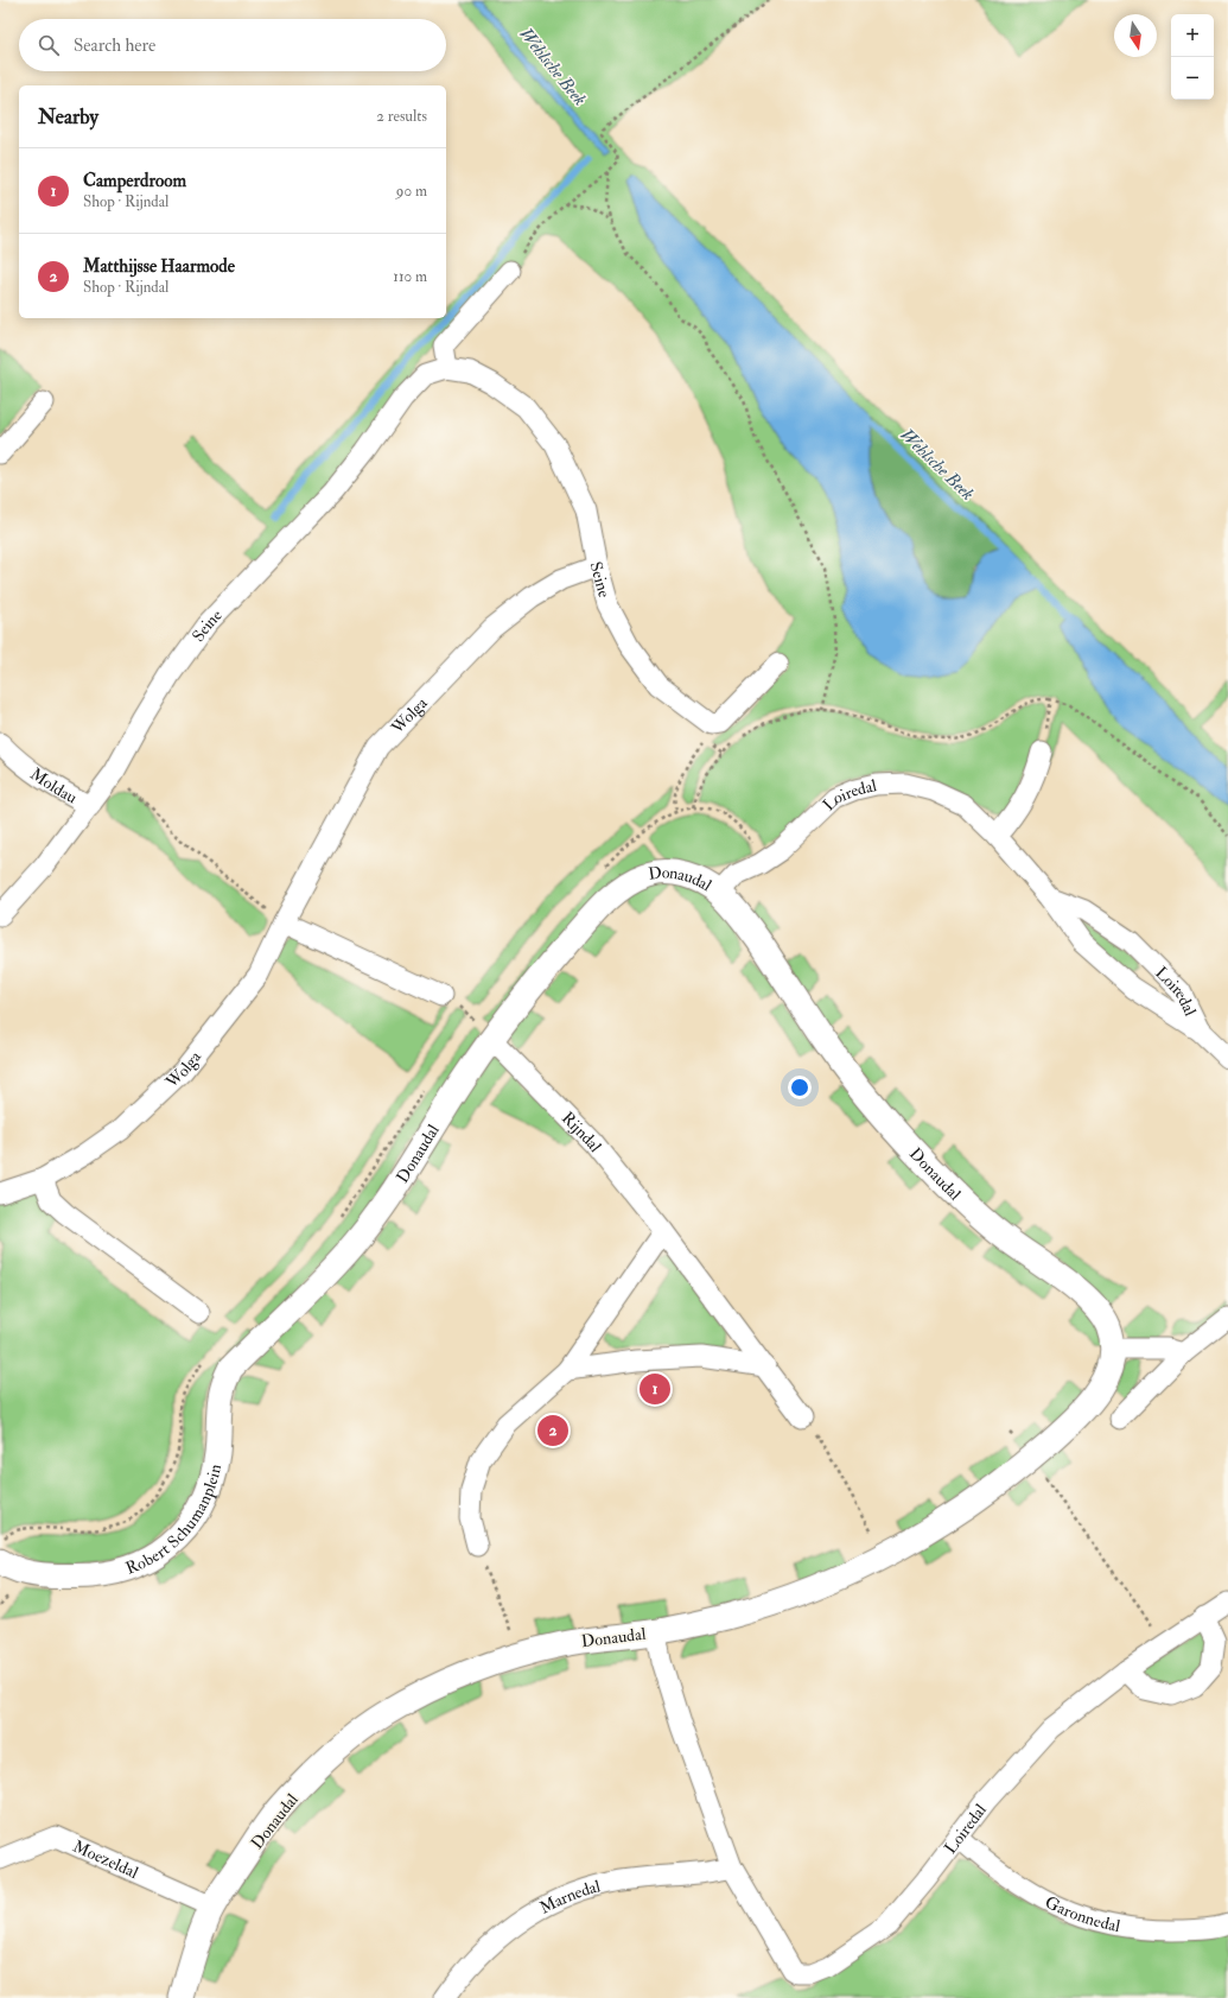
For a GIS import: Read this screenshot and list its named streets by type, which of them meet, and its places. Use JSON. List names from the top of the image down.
{
  "streets": {
    "street": [
      "Seine",
      "Wolga",
      "Moldau",
      "Loiredal",
      "Donaudal",
      "Rijndal",
      "Robert Schumanplein",
      "Moezeldal",
      "Marnedal",
      "Garonnedal"
    ]
  },
  "crossings": [
    ["Seine", "Wolga"],
    ["Seine", "Moldau"],
    ["Loiredal", "Donaudal"],
    ["Loiredal", "Marnedal"],
    ["Loiredal", "Garonnedal"],
    ["Donaudal", "Rijndal"],
    ["Donaudal", "Robert Schumanplein"],
    ["Donaudal", "Moezeldal"]
  ],
  "water": ["Wehlsche Beek"],
  "north": "bottom",
  "page": {
    "map_buttons": ["+", "−"],
    "search": "Search here",
    "heading": ["Nearby", "2 results"],
    "list": [
      {
        "mark": "1",
        "name": "Camperdroom",
        "note": "Shop · Rijndal",
        "value": "90 m"
      },
      {
        "mark": "2",
        "name": "Matthijsse Haarmode",
        "note": "Shop · Rijndal",
        "value": "110 m"
      }
    ],
    "pins": ["1", "2"]
  }
}
